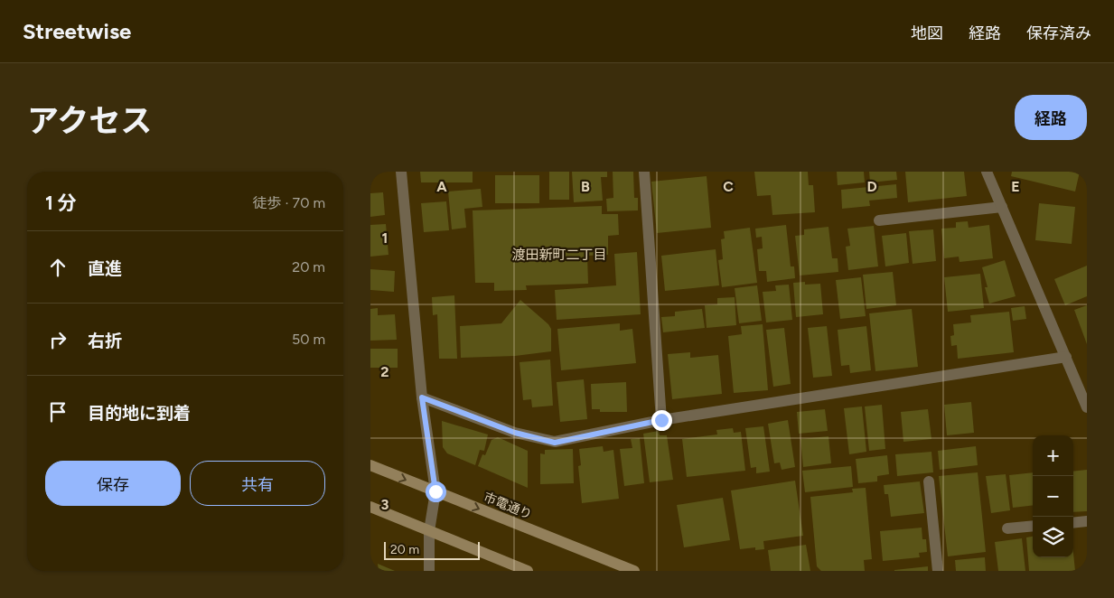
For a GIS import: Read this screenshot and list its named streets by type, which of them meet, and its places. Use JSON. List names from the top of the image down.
{
  "streets": {
    "street": ["市電通り"]
  },
  "districts": ["渡田新町二丁目"],
  "scale_bar": "20 m",
  "page": {
    "header": "Streetwise",
    "nav": ["地図", "経路", "保存済み"],
    "title": "アクセス",
    "buttons": [
      "経路",
      ["保存", "共有"]
    ],
    "heading": ["1 分", "徒歩 · 70 m"],
    "list": [
      ["直進", "20 m"],
      ["右折", "50 m"],
      "目的地に到着"
    ],
    "map_buttons": ["+", "−"],
    "scale": "20 m"
  },
  "grid": {
    "columns": [
      "A",
      "B",
      "C",
      "D",
      "E"
    ],
    "rows": ["1", "2", "3"]
  }
}
